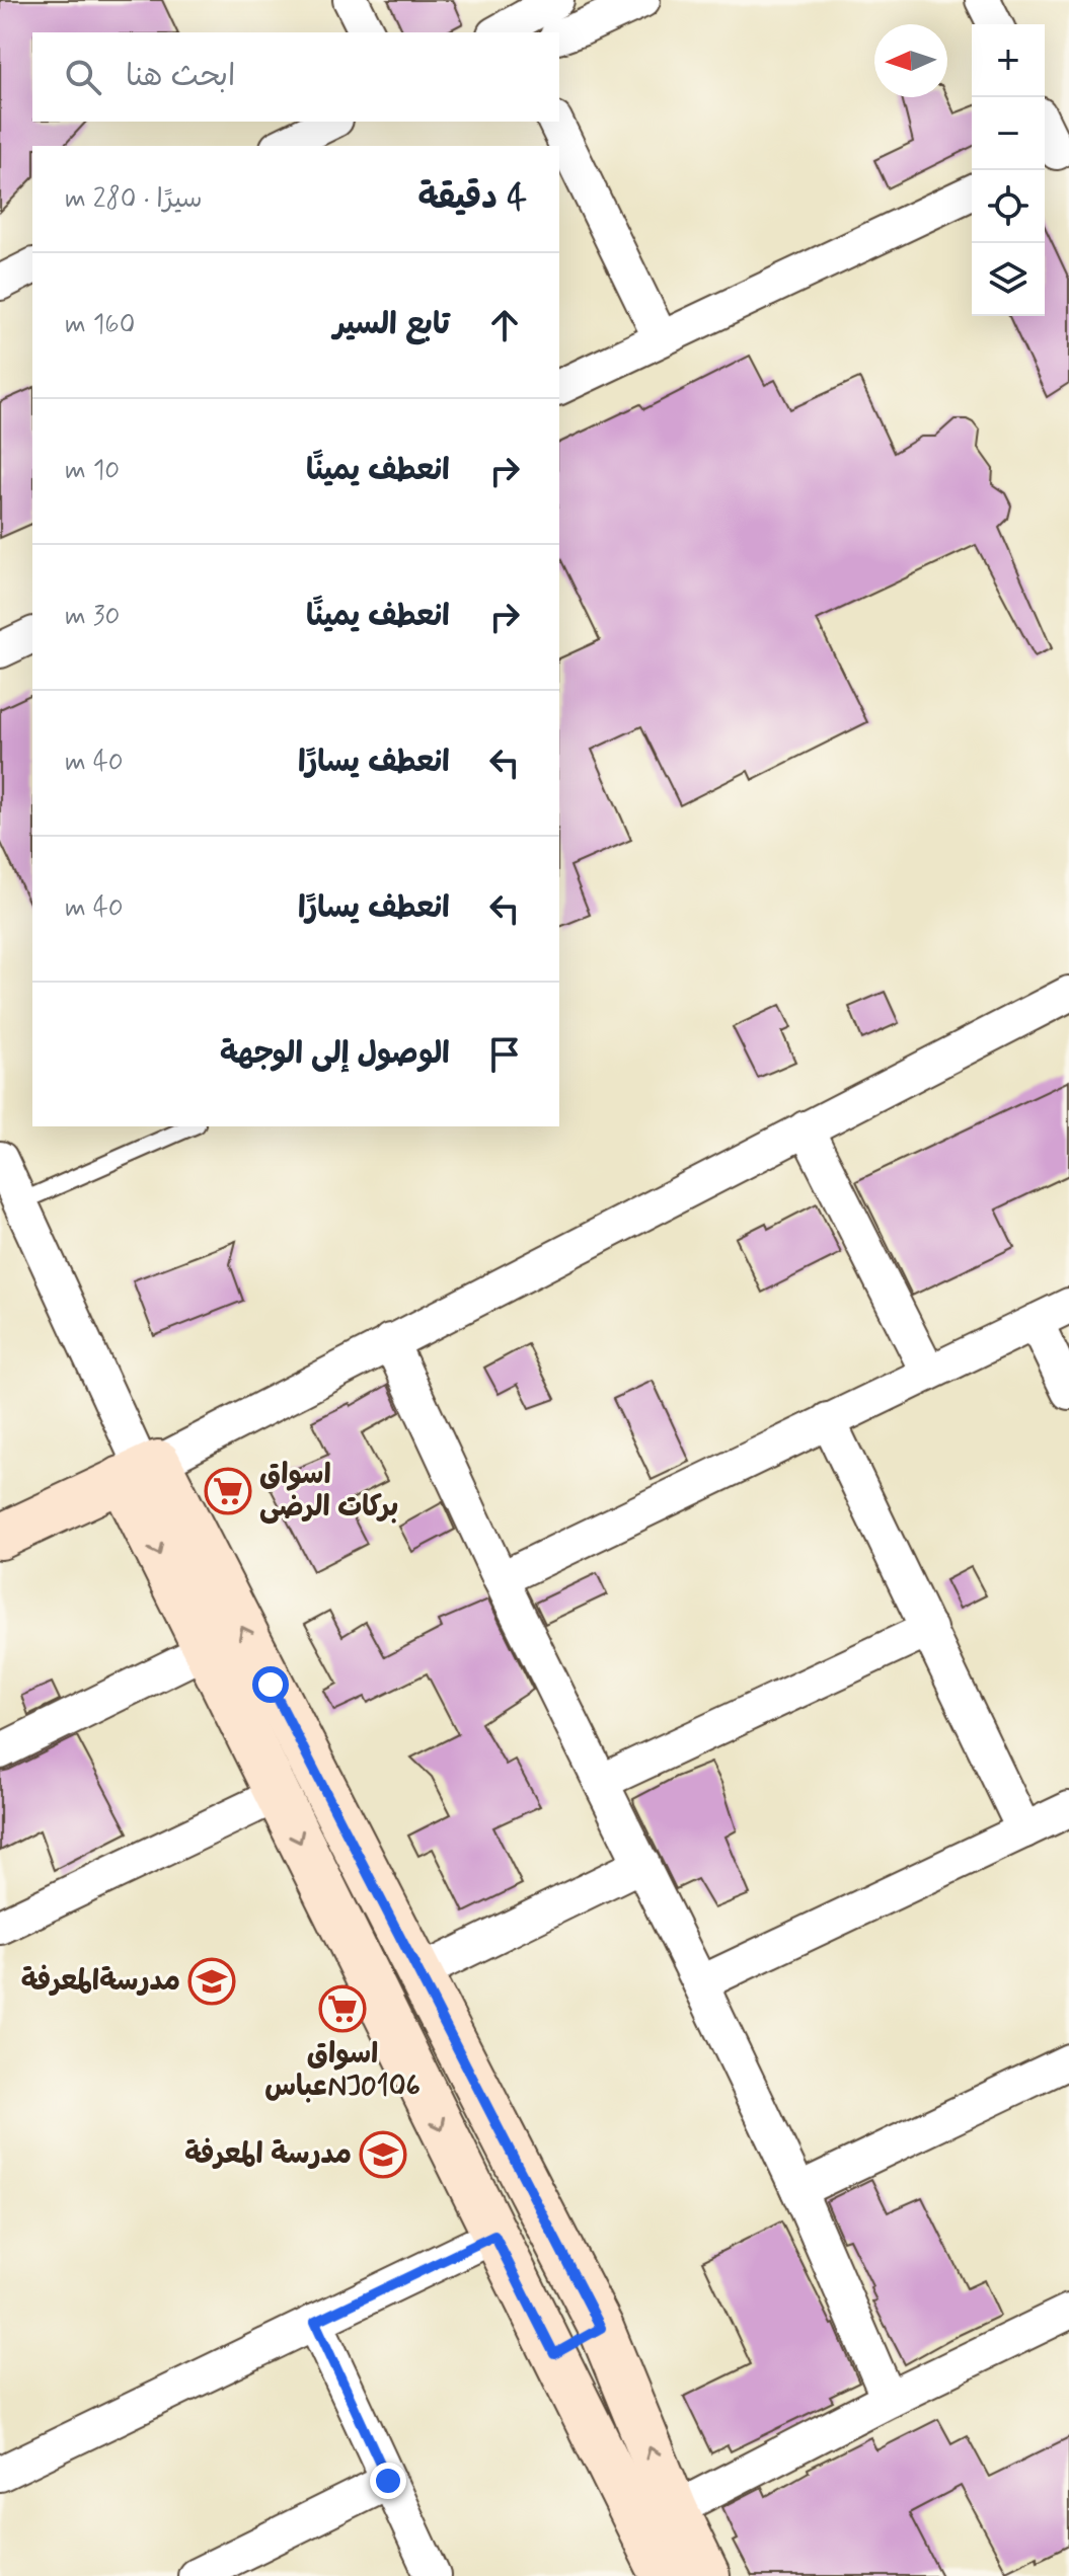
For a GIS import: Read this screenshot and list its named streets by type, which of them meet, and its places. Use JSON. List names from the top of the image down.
{
  "places": {
    "supermarket": ["اسواق بركات الرضى", "اسواق عباسNJ0106"],
    "school or university": ["مدرسةالمعرفة", "مدرسة المعرفة"]
  },
  "north": "left",
  "page": {
    "map_buttons": ["+", "−"],
    "search": "ابحث هنا",
    "heading": ["4 دقيقة", "سيرًا · 280 m"],
    "list": [
      ["تابع السير", "160 m"],
      ["انعطف يمينًا", "10 m"],
      ["انعطف يمينًا", "30 m"],
      ["انعطف يسارًا", "40 m"],
      ["انعطف يسارًا", "40 m"],
      "الوصول إلى الوجهة"
    ]
  }
}
